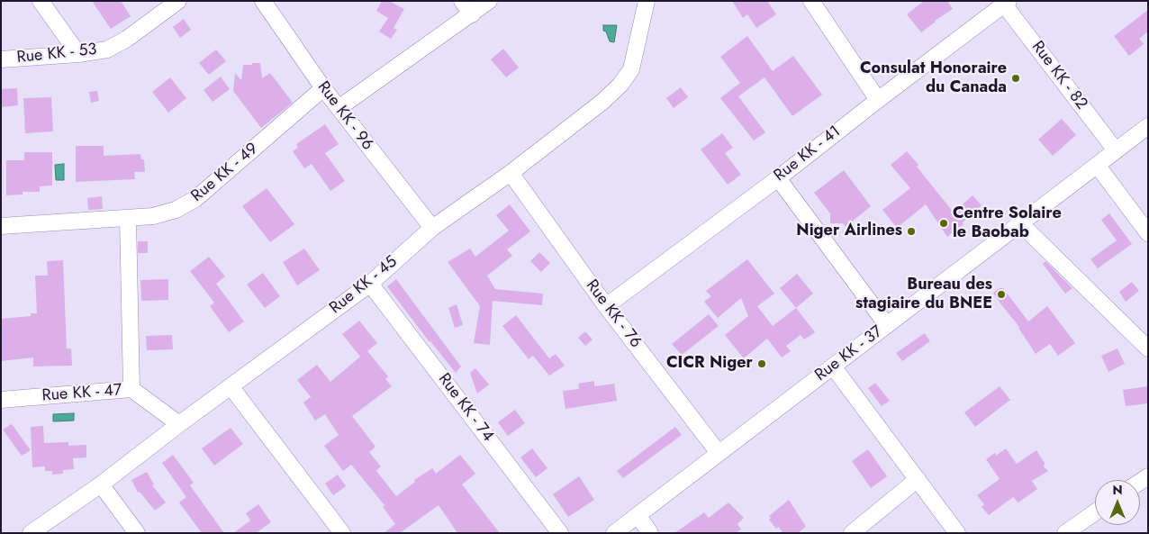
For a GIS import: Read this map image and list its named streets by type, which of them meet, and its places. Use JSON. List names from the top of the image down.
{
  "streets": {
    "street": [
      "Rue KK - 53",
      "Rue KK - 82",
      "Rue KK - 96",
      "Rue KK - 41",
      "Rue KK - 49",
      "Rue KK - 45",
      "Rue KK - 76",
      "Rue KK - 37",
      "Rue KK - 47",
      "Rue KK - 74"
    ]
  },
  "crossings": [
    ["Rue KK - 82", "Rue KK - 41"],
    ["Rue KK - 82", "Rue KK - 37"],
    ["Rue KK - 96", "Rue KK - 49"],
    ["Rue KK - 96", "Rue KK - 45"],
    ["Rue KK - 41", "Rue KK - 76"],
    ["Rue KK - 45", "Rue KK - 76"],
    ["Rue KK - 45", "Rue KK - 47"],
    ["Rue KK - 45", "Rue KK - 74"],
    ["Rue KK - 76", "Rue KK - 37"]
  ],
  "places": [
    "Consulat Honoraire du Canada",
    "Centre Solaire le Baobab",
    "Niger Airlines",
    "Bureau des stagiaire du BNEE",
    "CICR Niger"
  ],
  "north": "top"
}
